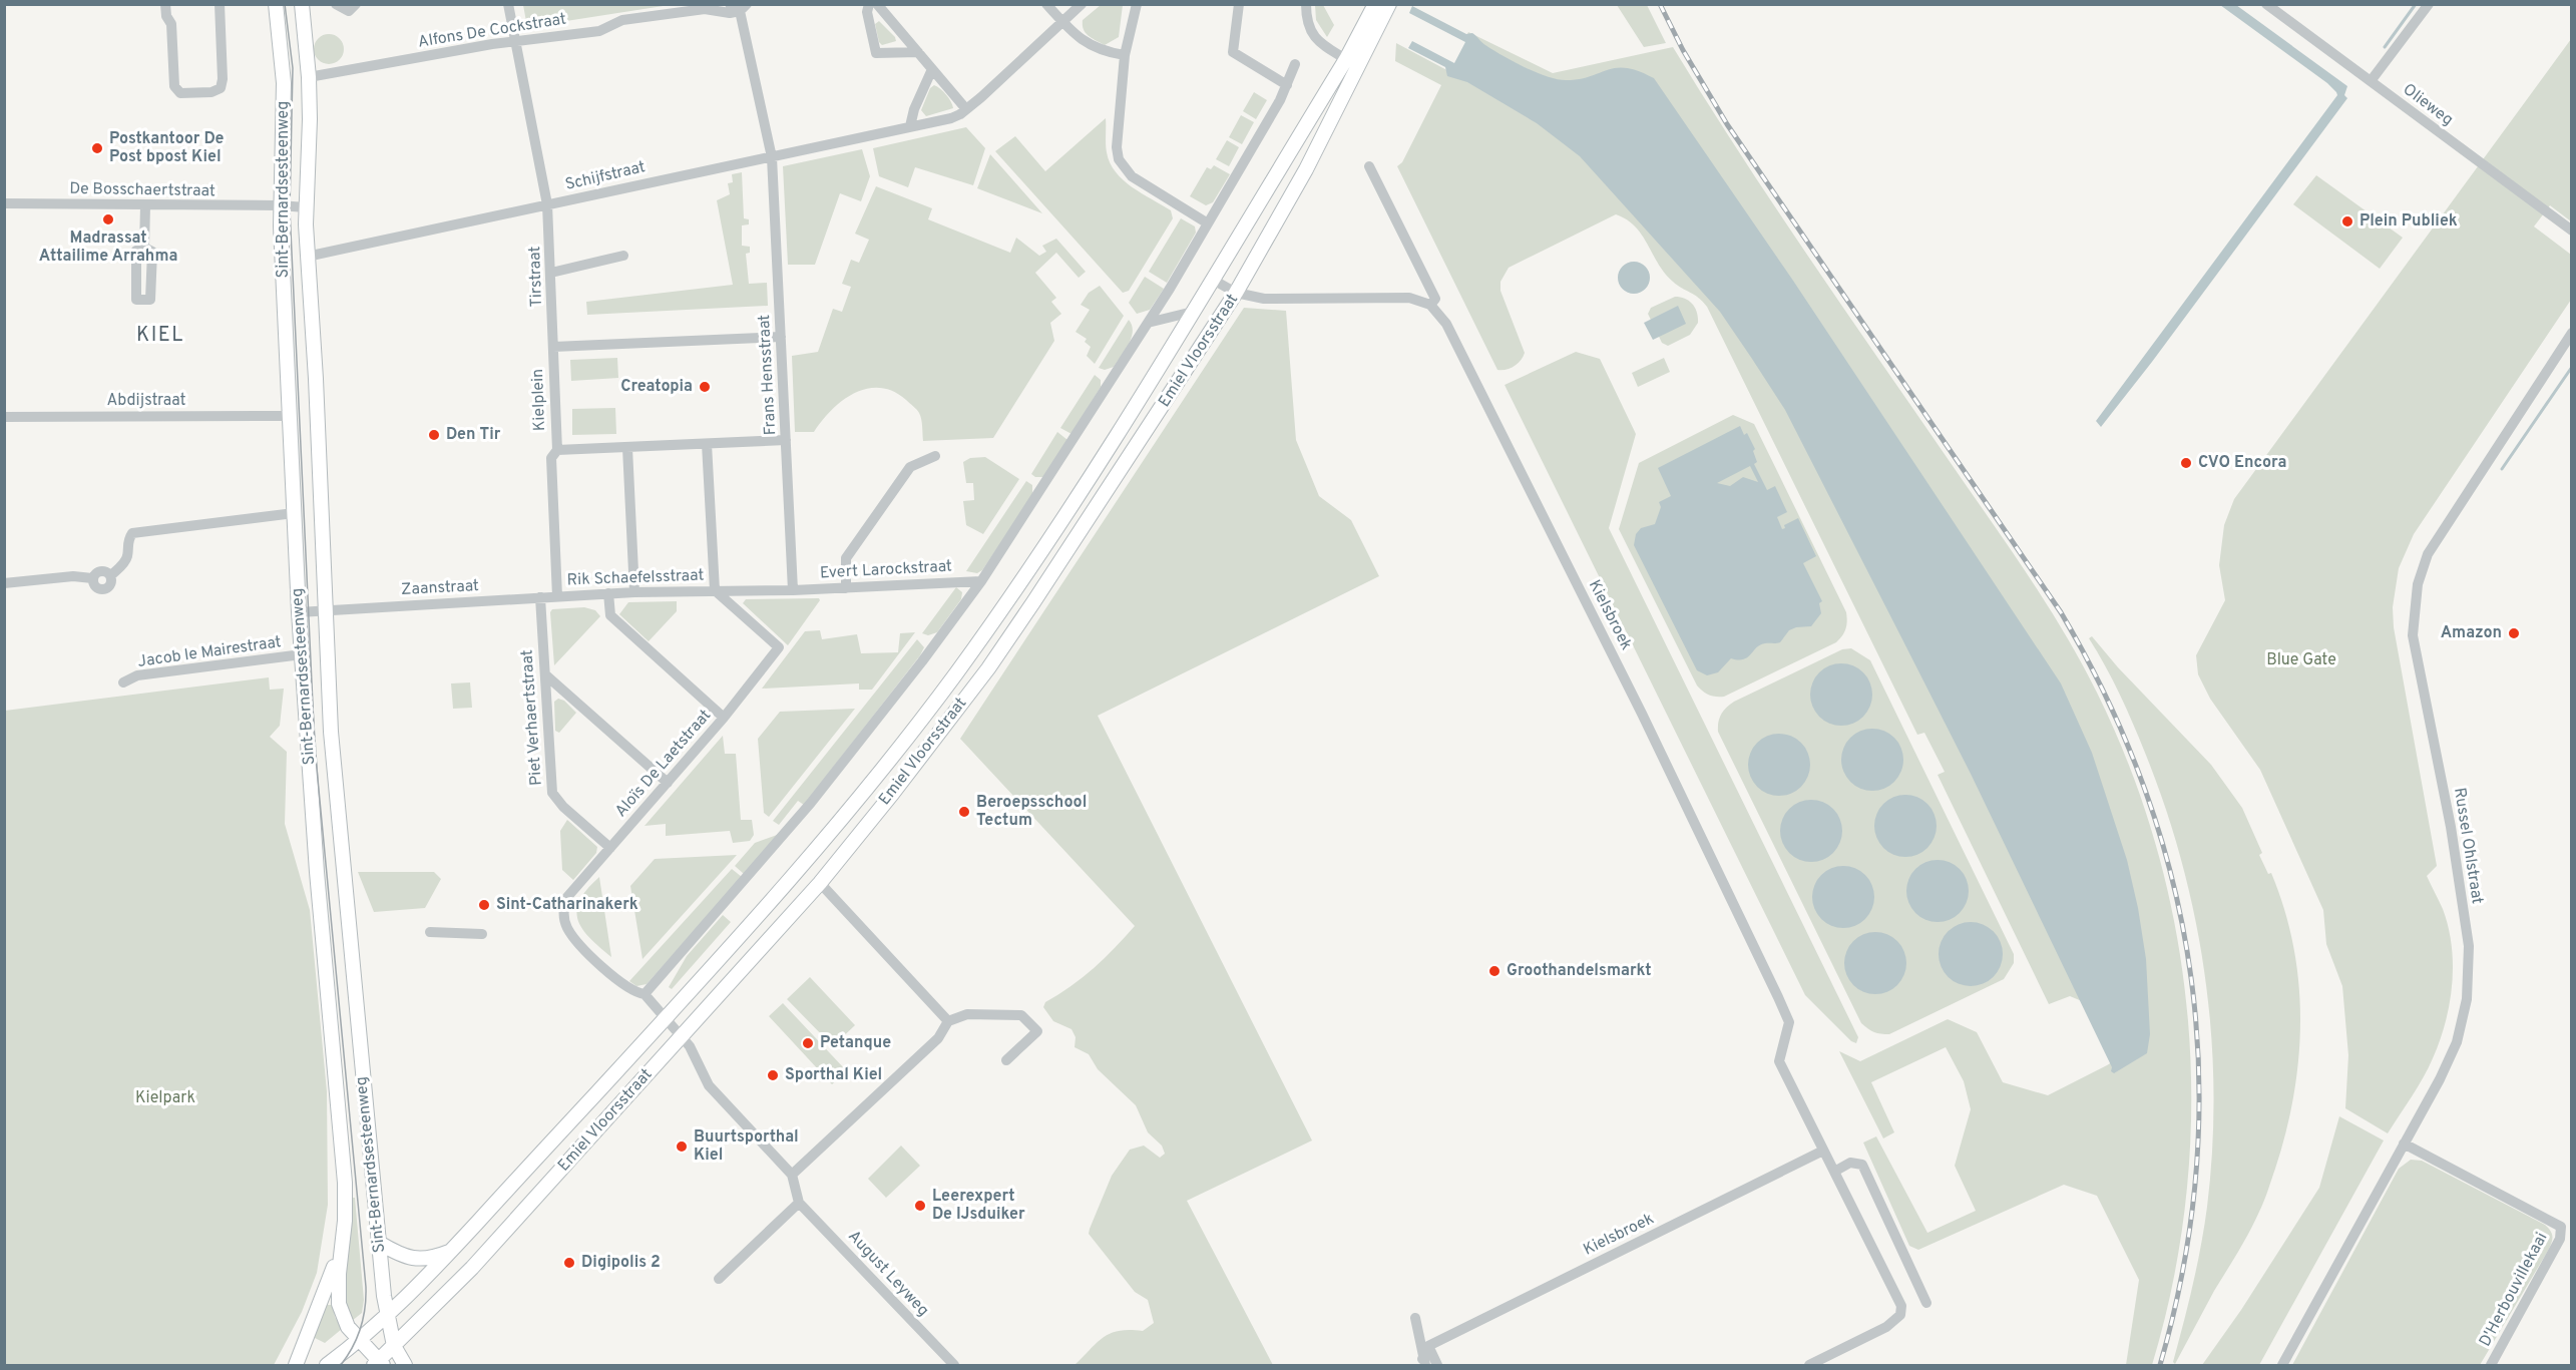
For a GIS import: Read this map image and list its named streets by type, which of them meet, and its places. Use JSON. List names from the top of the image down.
{
  "streets": {
    "street": [
      "Alfons De Cockstraat",
      "Olieweg",
      "Schijfstraat",
      "Sint-Bernardsesteenweg",
      "De Bosschaertstraat",
      "Tirstraat",
      "Emiel Vloorsstraat",
      "Frans Hensstraat",
      "Kielplein",
      "Abdijstraat",
      "Evert Larockstraat",
      "Rik Schaefelsstraat",
      "Zaanstraat",
      "Kielsbroek",
      "Jacob le Mairestraat",
      "Piet Verhaertstraat",
      "Aloïs De Laetstraat",
      "Russel Ohlstraat",
      "August Leyweg",
      "D'Herbouvillekaai"
    ]
  },
  "crossings": [
    ["Alfons De Cockstraat", "Sint-Bernardsesteenweg"],
    ["Alfons De Cockstraat", "Tirstraat"],
    ["Alfons De Cockstraat", "Frans Hensstraat"],
    ["Schijfstraat", "Sint-Bernardsesteenweg"],
    ["Schijfstraat", "Tirstraat"],
    ["Schijfstraat", "Frans Hensstraat"],
    ["Sint-Bernardsesteenweg", "De Bosschaertstraat"],
    ["Sint-Bernardsesteenweg", "Emiel Vloorsstraat"],
    ["Sint-Bernardsesteenweg", "Abdijstraat"],
    ["Sint-Bernardsesteenweg", "Zaanstraat"],
    ["Sint-Bernardsesteenweg", "Jacob le Mairestraat"],
    ["Tirstraat", "Kielplein"],
    ["Emiel Vloorsstraat", "August Leyweg"],
    ["Frans Hensstraat", "Evert Larockstraat"],
    ["Frans Hensstraat", "Rik Schaefelsstraat"],
    ["Kielplein", "Rik Schaefelsstraat"],
    ["Kielplein", "Zaanstraat"],
    ["Evert Larockstraat", "Rik Schaefelsstraat"],
    ["Rik Schaefelsstraat", "Zaanstraat"],
    ["Rik Schaefelsstraat", "Aloïs De Laetstraat"],
    ["Zaanstraat", "Piet Verhaertstraat"],
    ["Piet Verhaertstraat", "Aloïs De Laetstraat"]
  ],
  "districts": ["KIEL"],
  "parks": ["Blue Gate", "Kielpark"],
  "places": [
    "Postkantoor De Post bpost Kiel",
    "Madrassat Attailime Arrahma",
    "Plein Publiek",
    "Creatopia",
    "Den Tir",
    "CVO Encora",
    "Amazon",
    "Beroepsschool Tectum",
    "Sint-Catharinakerk",
    "Groothandelsmarkt",
    "Petanque",
    "Sporthal Kiel",
    "Buurtsporthal Kiel",
    "Leerexpert De IJsduiker",
    "Digipolis 2"
  ]
}
